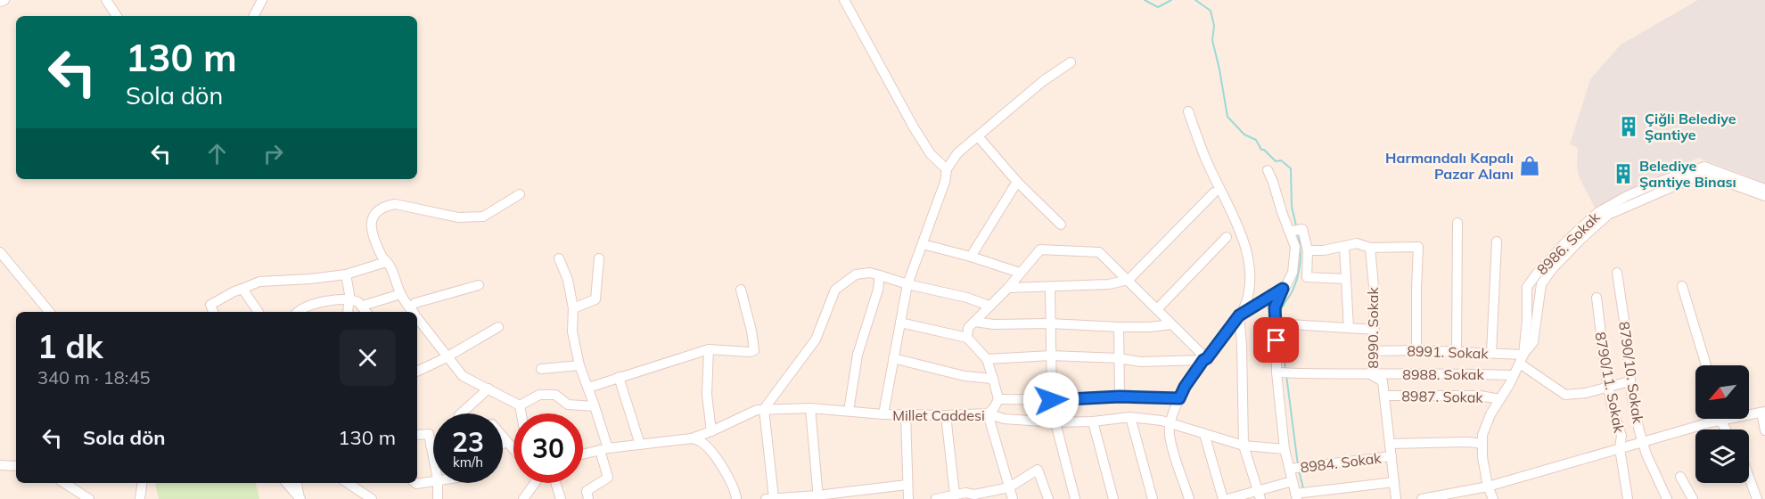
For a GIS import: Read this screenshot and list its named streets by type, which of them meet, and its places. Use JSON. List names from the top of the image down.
{
  "streets": {
    "street": [
      "8986. Sokak",
      "8990. Sokak",
      "8991. Sokak",
      "8790/10. Sokak",
      "8988. Sokak",
      "8790/11. Sokak",
      "8987. Sokak",
      "Millet Caddesi",
      "8984. Sokak"
    ]
  },
  "crossings": [
    ["8986. Sokak", "8991. Sokak"],
    ["8986. Sokak", "8988. Sokak"],
    ["8986. Sokak", "8987. Sokak"],
    ["8990. Sokak", "8991. Sokak"],
    ["8990. Sokak", "8988. Sokak"],
    ["8990. Sokak", "8987. Sokak"],
    ["8990. Sokak", "8984. Sokak"]
  ],
  "places": {
    "building": ["Çiğli Belediye Şantiye", "Belediye Şantiye Binası"],
    "shop": ["Harmandalı Kapalı Pazar Alanı"]
  },
  "north": "bottom left",
  "page": {
    "turn": ["130 m", "Sola dön"],
    "heading": ["1 dk", "340 m · 18:45"],
    "list": [
      {
        "name": "Sola dön",
        "value": "130 m"
      }
    ],
    "speed": "23 km/h",
    "limit": "30"
  }
}
